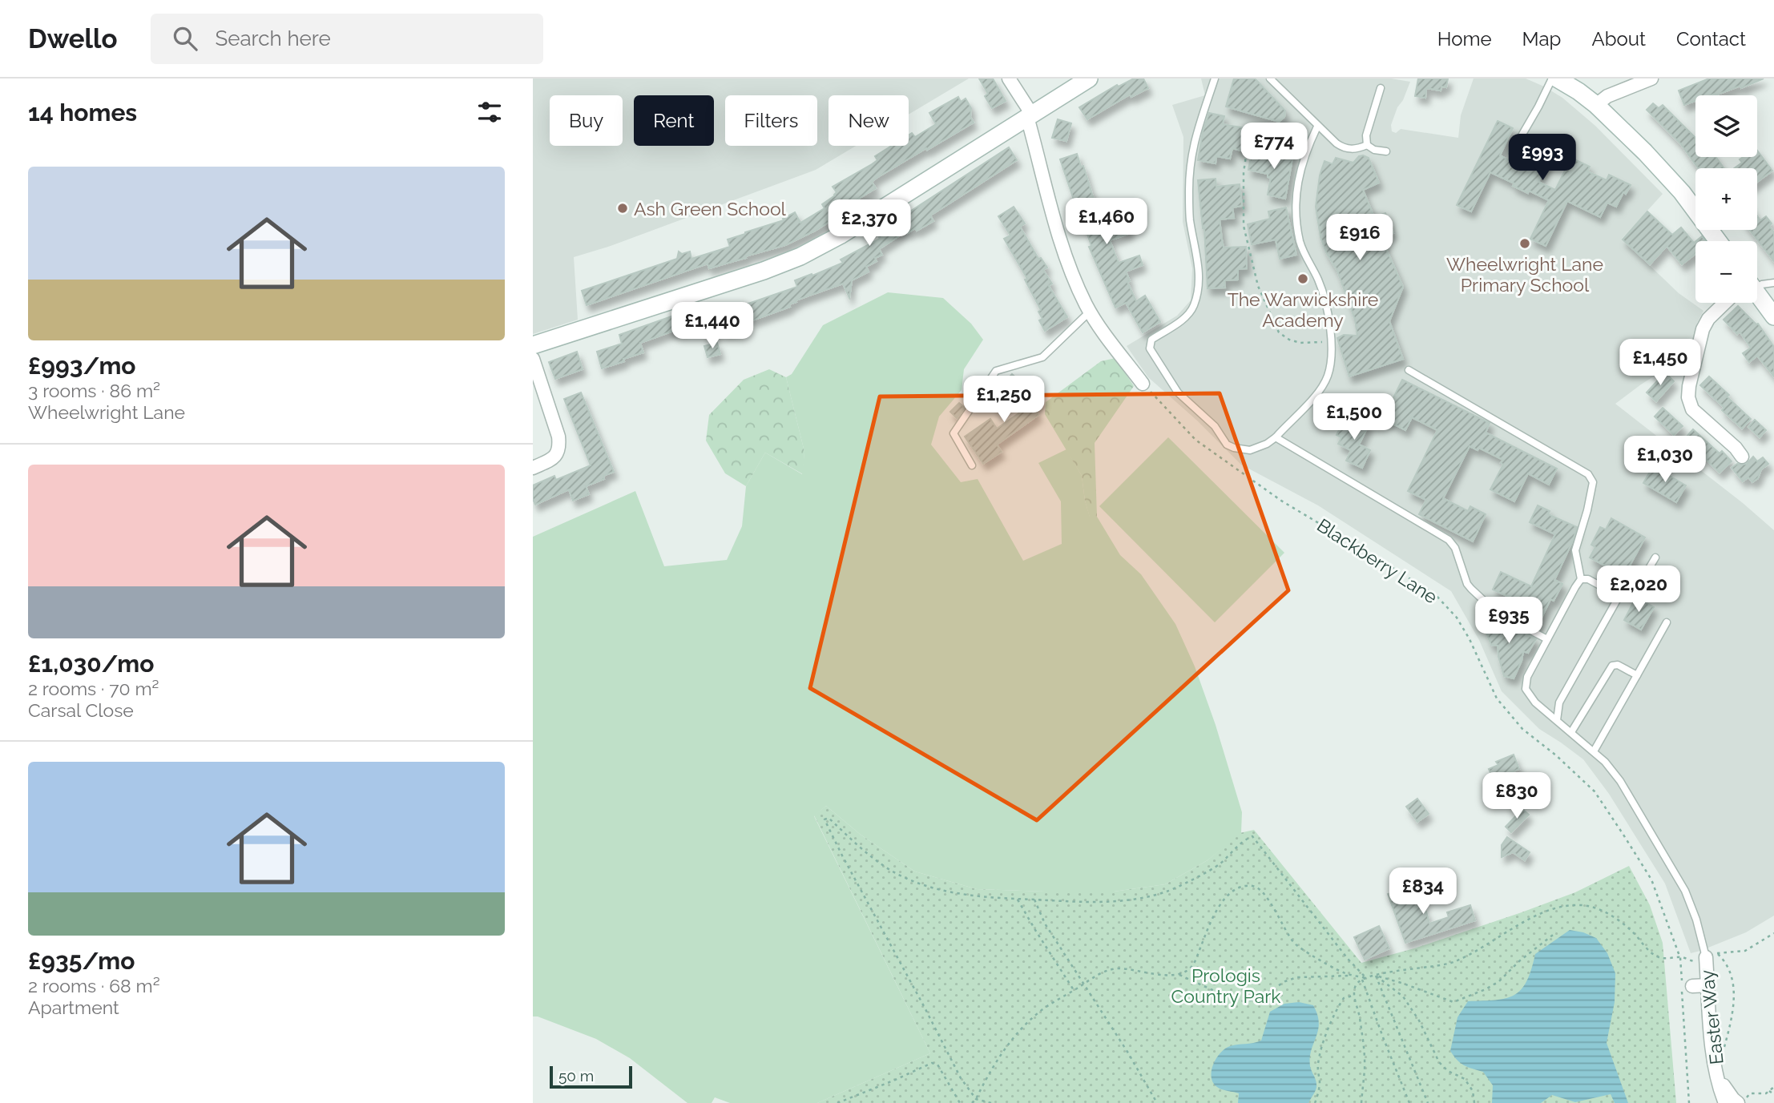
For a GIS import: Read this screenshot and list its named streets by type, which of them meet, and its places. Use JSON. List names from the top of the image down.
{
  "streets": {
    "street": ["Easter Way"],
    "path": ["Blackberry Lane"]
  },
  "parks": ["Prologis Country Park"],
  "places": ["Ash Green School", "Wheelwright Lane Primary School", "The Warwickshire Academy"],
  "scale_bar": "50 m",
  "page": {
    "header": "Dwello",
    "search": "Search here",
    "nav": [
      "Home",
      "Map",
      "About",
      "Contact"
    ],
    "heading": "14 homes",
    "map_buttons": ["+", "−"],
    "chip": [
      "Buy",
      "Rent",
      "Filters",
      "New"
    ],
    "price": [
      "£774",
      "£993",
      "£1,460",
      "£2,370",
      "£916",
      "£1,440",
      "£1,450",
      "£1,250",
      "£1,500",
      "£1,030",
      "£2,020",
      "£935",
      "£830",
      "£834"
    ],
    "list": [
      {
        "name": "£993/mo",
        "note": "3 rooms · 86 m² · Wheelwright Lane"
      },
      {
        "name": "£1,030/mo",
        "note": "2 rooms · 70 m² · Carsal Close"
      },
      {
        "name": "£935/mo",
        "note": "2 rooms · 68 m² · Apartment"
      }
    ],
    "scale": "50 m"
  }
}
